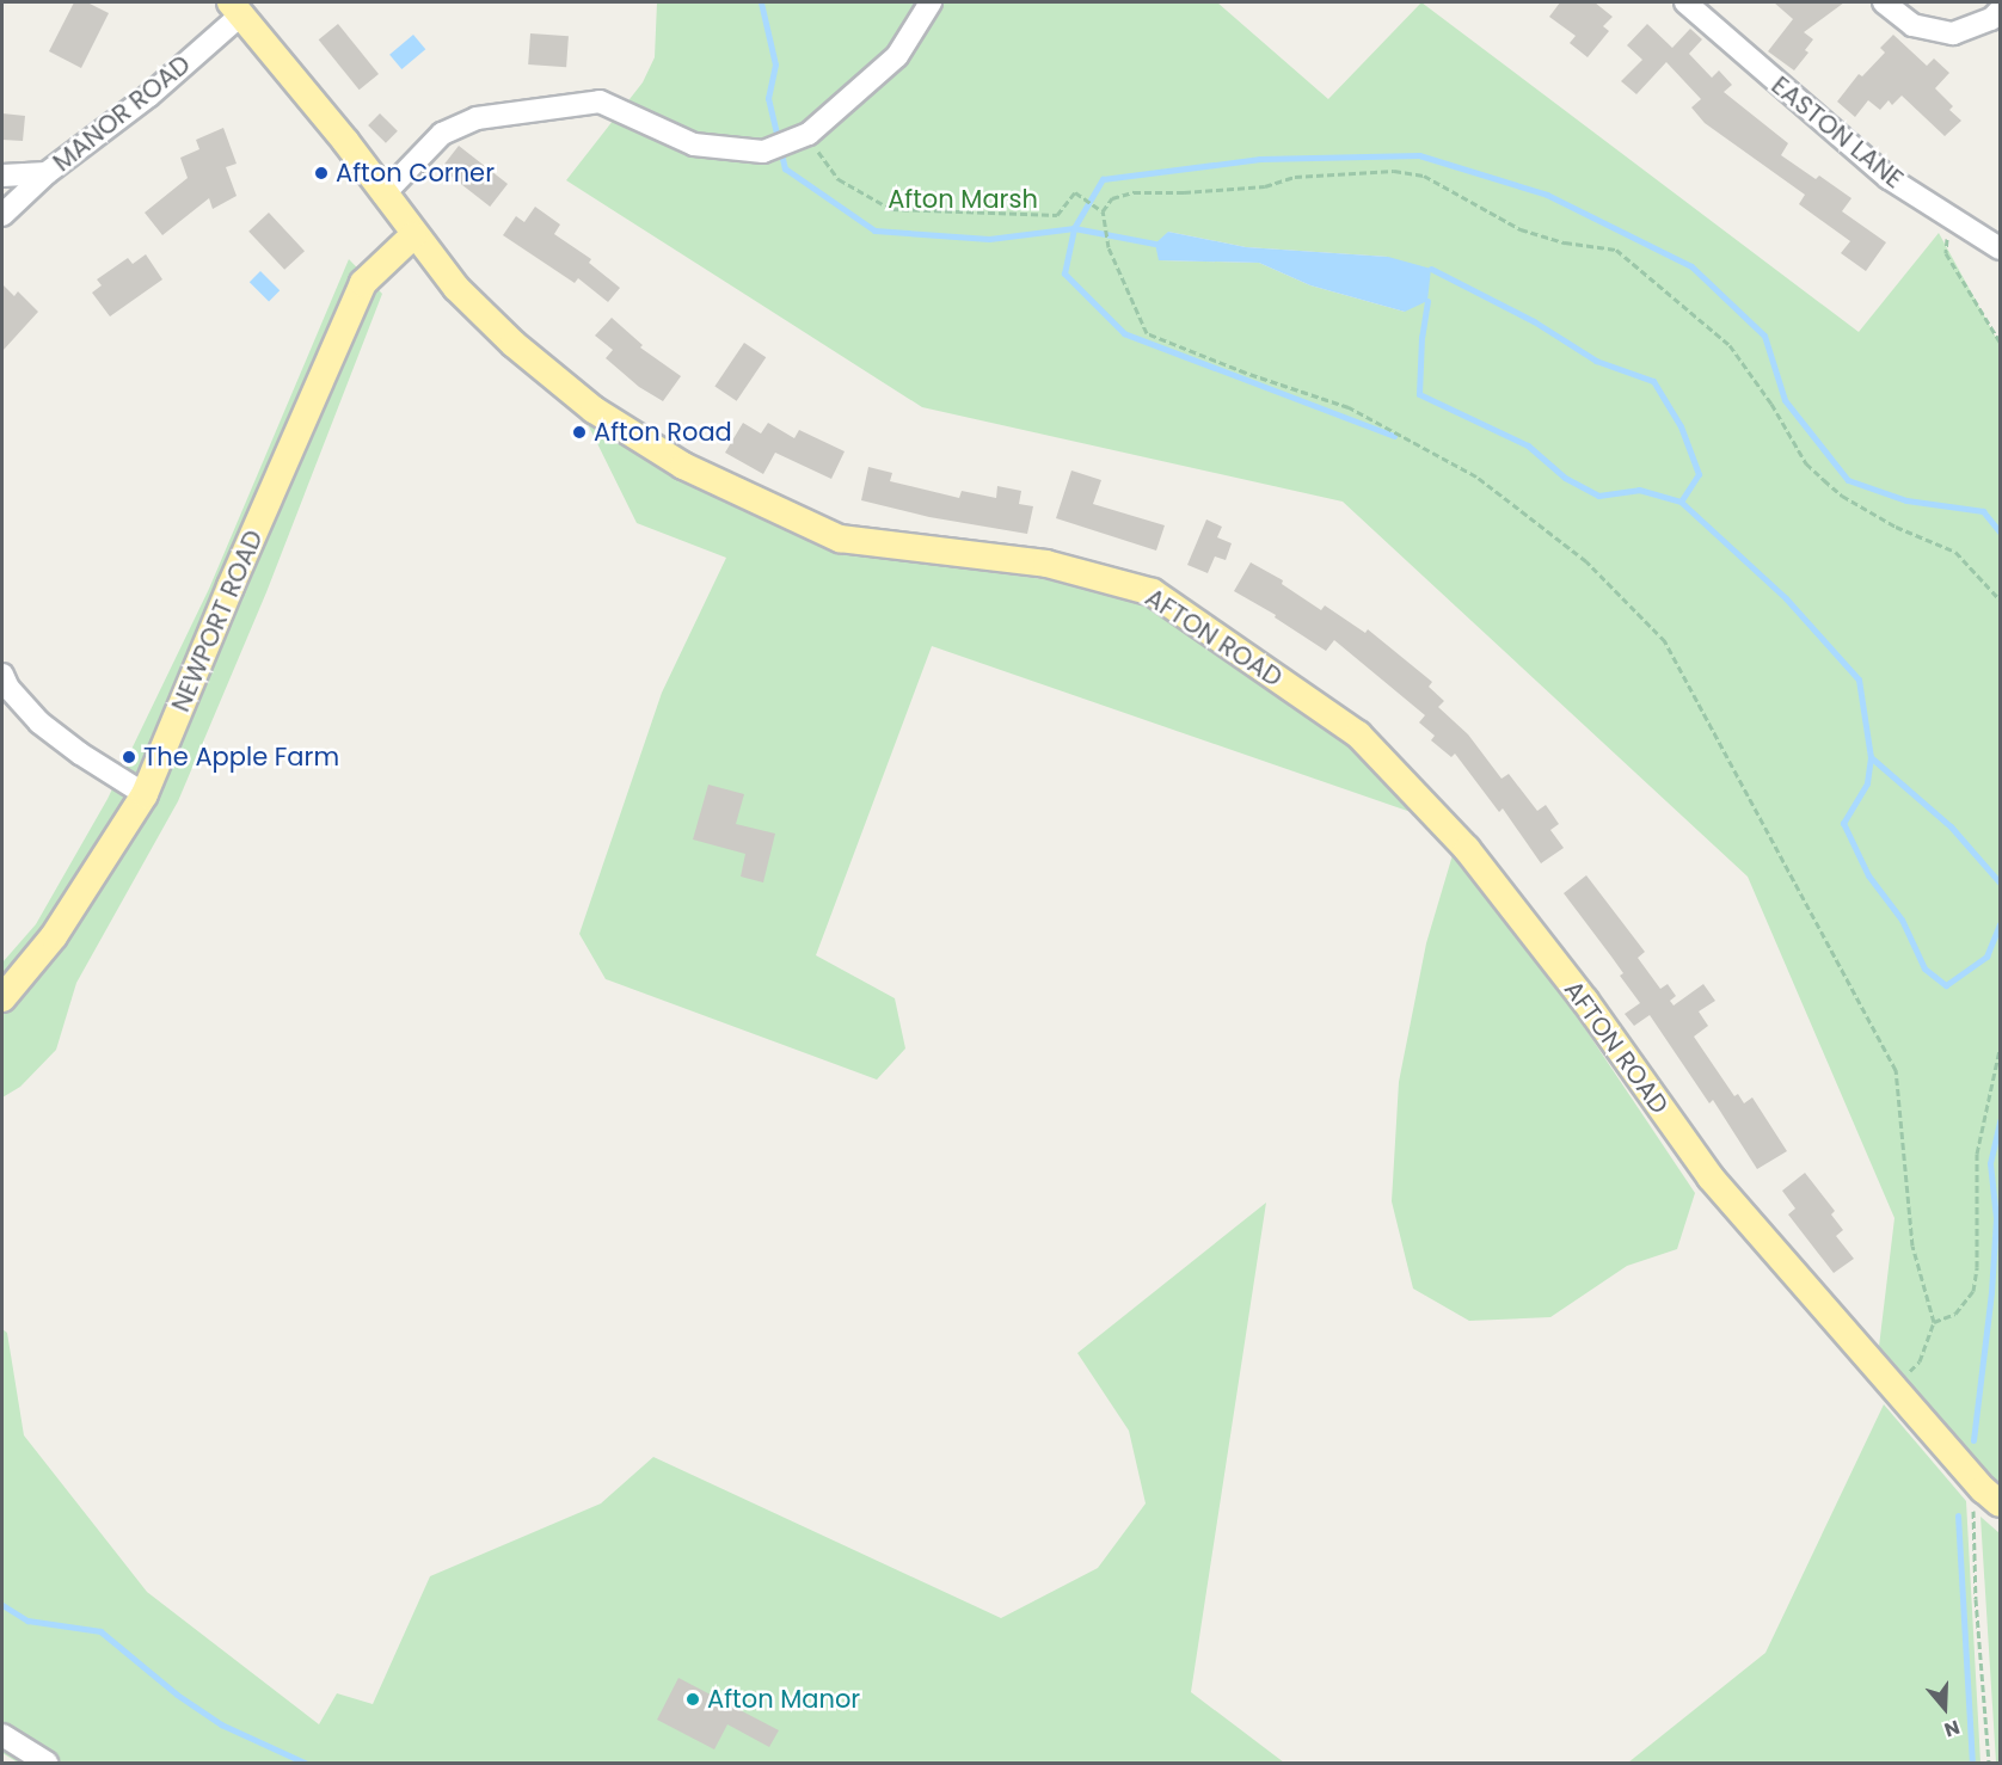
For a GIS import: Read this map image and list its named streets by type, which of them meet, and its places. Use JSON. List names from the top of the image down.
{
  "streets": {
    "main road": ["NEWPORT ROAD", "AFTON ROAD"],
    "street": ["MANOR ROAD", "EASTON LANE"]
  },
  "crossings": [
    ["MANOR ROAD", "AFTON ROAD"],
    ["NEWPORT ROAD", "AFTON ROAD"]
  ],
  "parks": ["Afton Marsh"],
  "places": [
    "Afton Corner",
    "Afton Road",
    "The Apple Farm",
    "Afton Manor"
  ],
  "north": "bottom"
}
